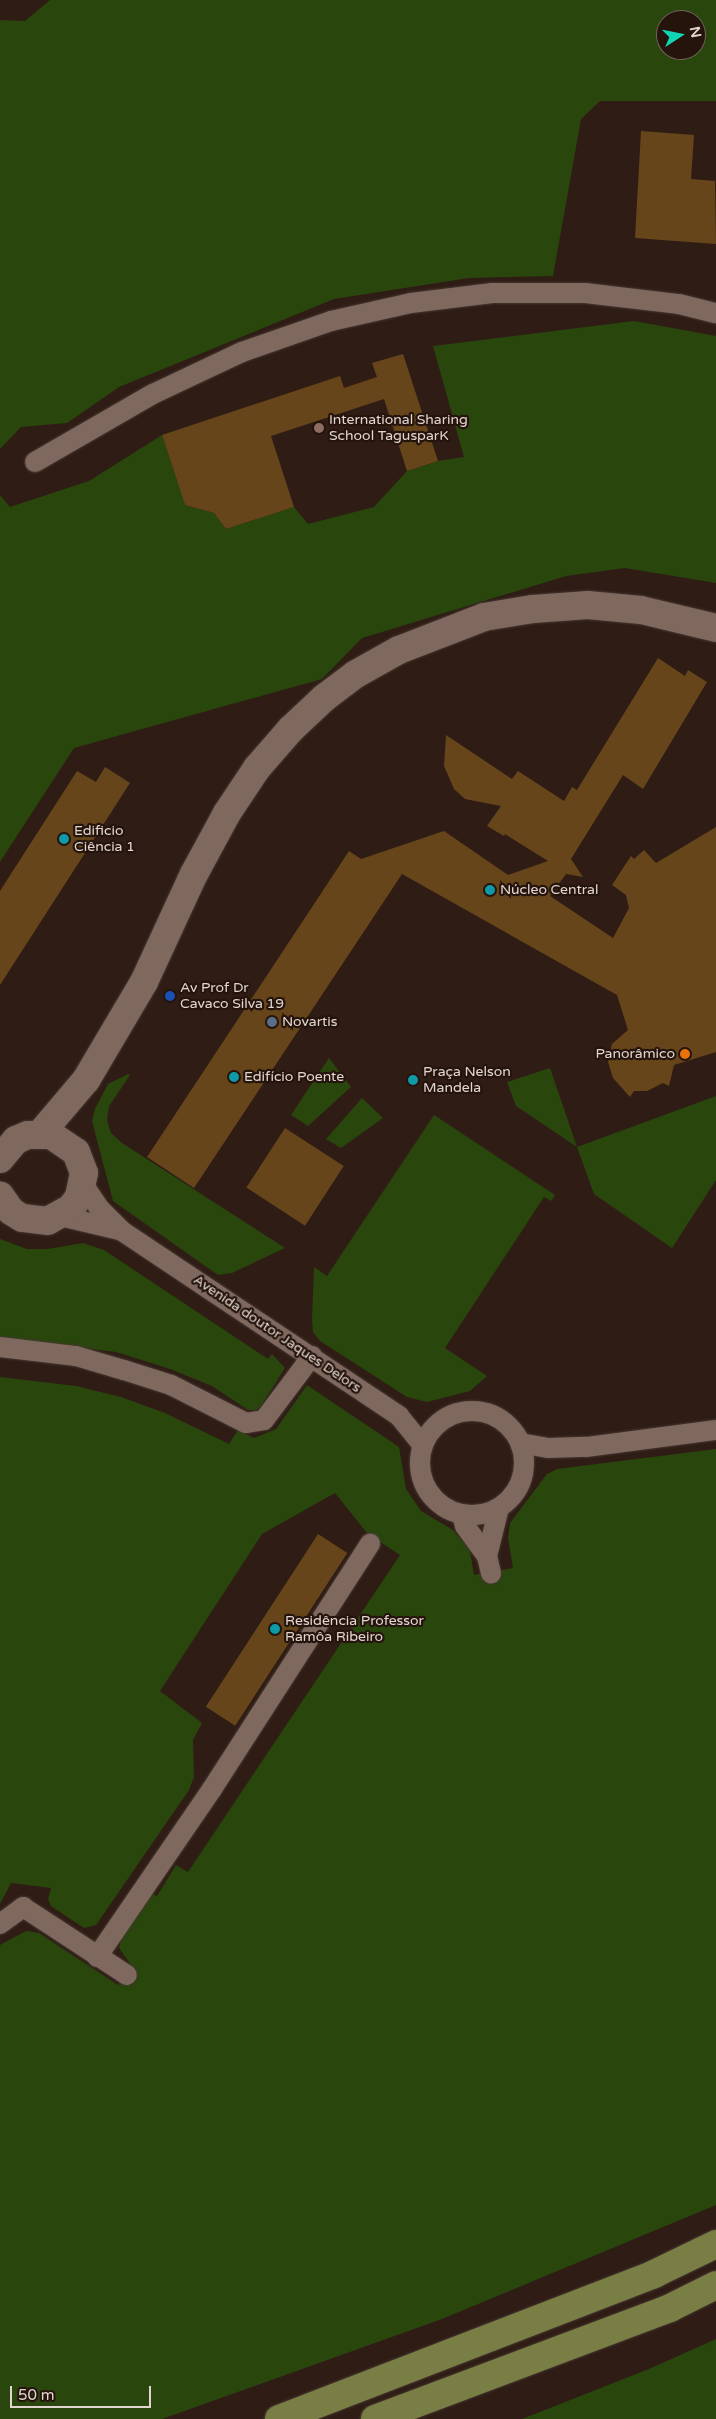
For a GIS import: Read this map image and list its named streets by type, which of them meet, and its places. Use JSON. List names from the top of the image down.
{
  "streets": {
    "street": ["Avenida doutor Jaques Delors"]
  },
  "places": [
    "International Sharing School TagusparK",
    "Edificio Ciência 1",
    "Núcleo Central",
    "Av Prof Dr Cavaco Silva 19",
    "Novartis",
    "Panorâmico",
    "Edifício Poente",
    "Praça Nelson Mandela",
    "Residência Professor Ramôa Ribeiro"
  ],
  "scale_bar": "50 m",
  "north": "right"
}
